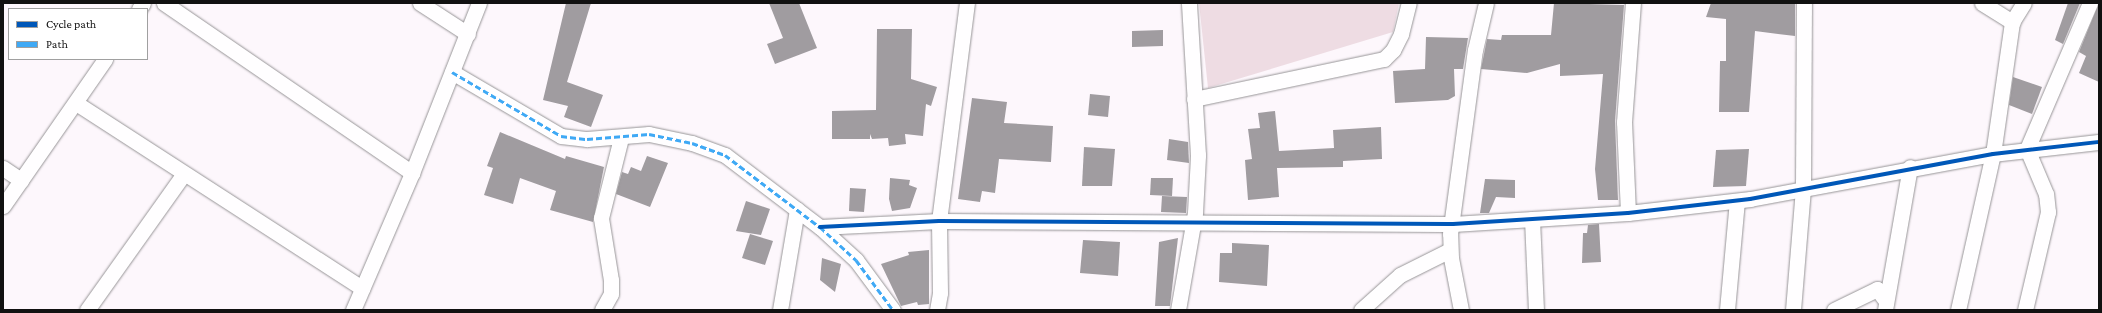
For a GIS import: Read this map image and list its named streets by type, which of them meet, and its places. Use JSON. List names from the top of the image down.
{
  "legend": ["Cycle path", "Path"]
}
